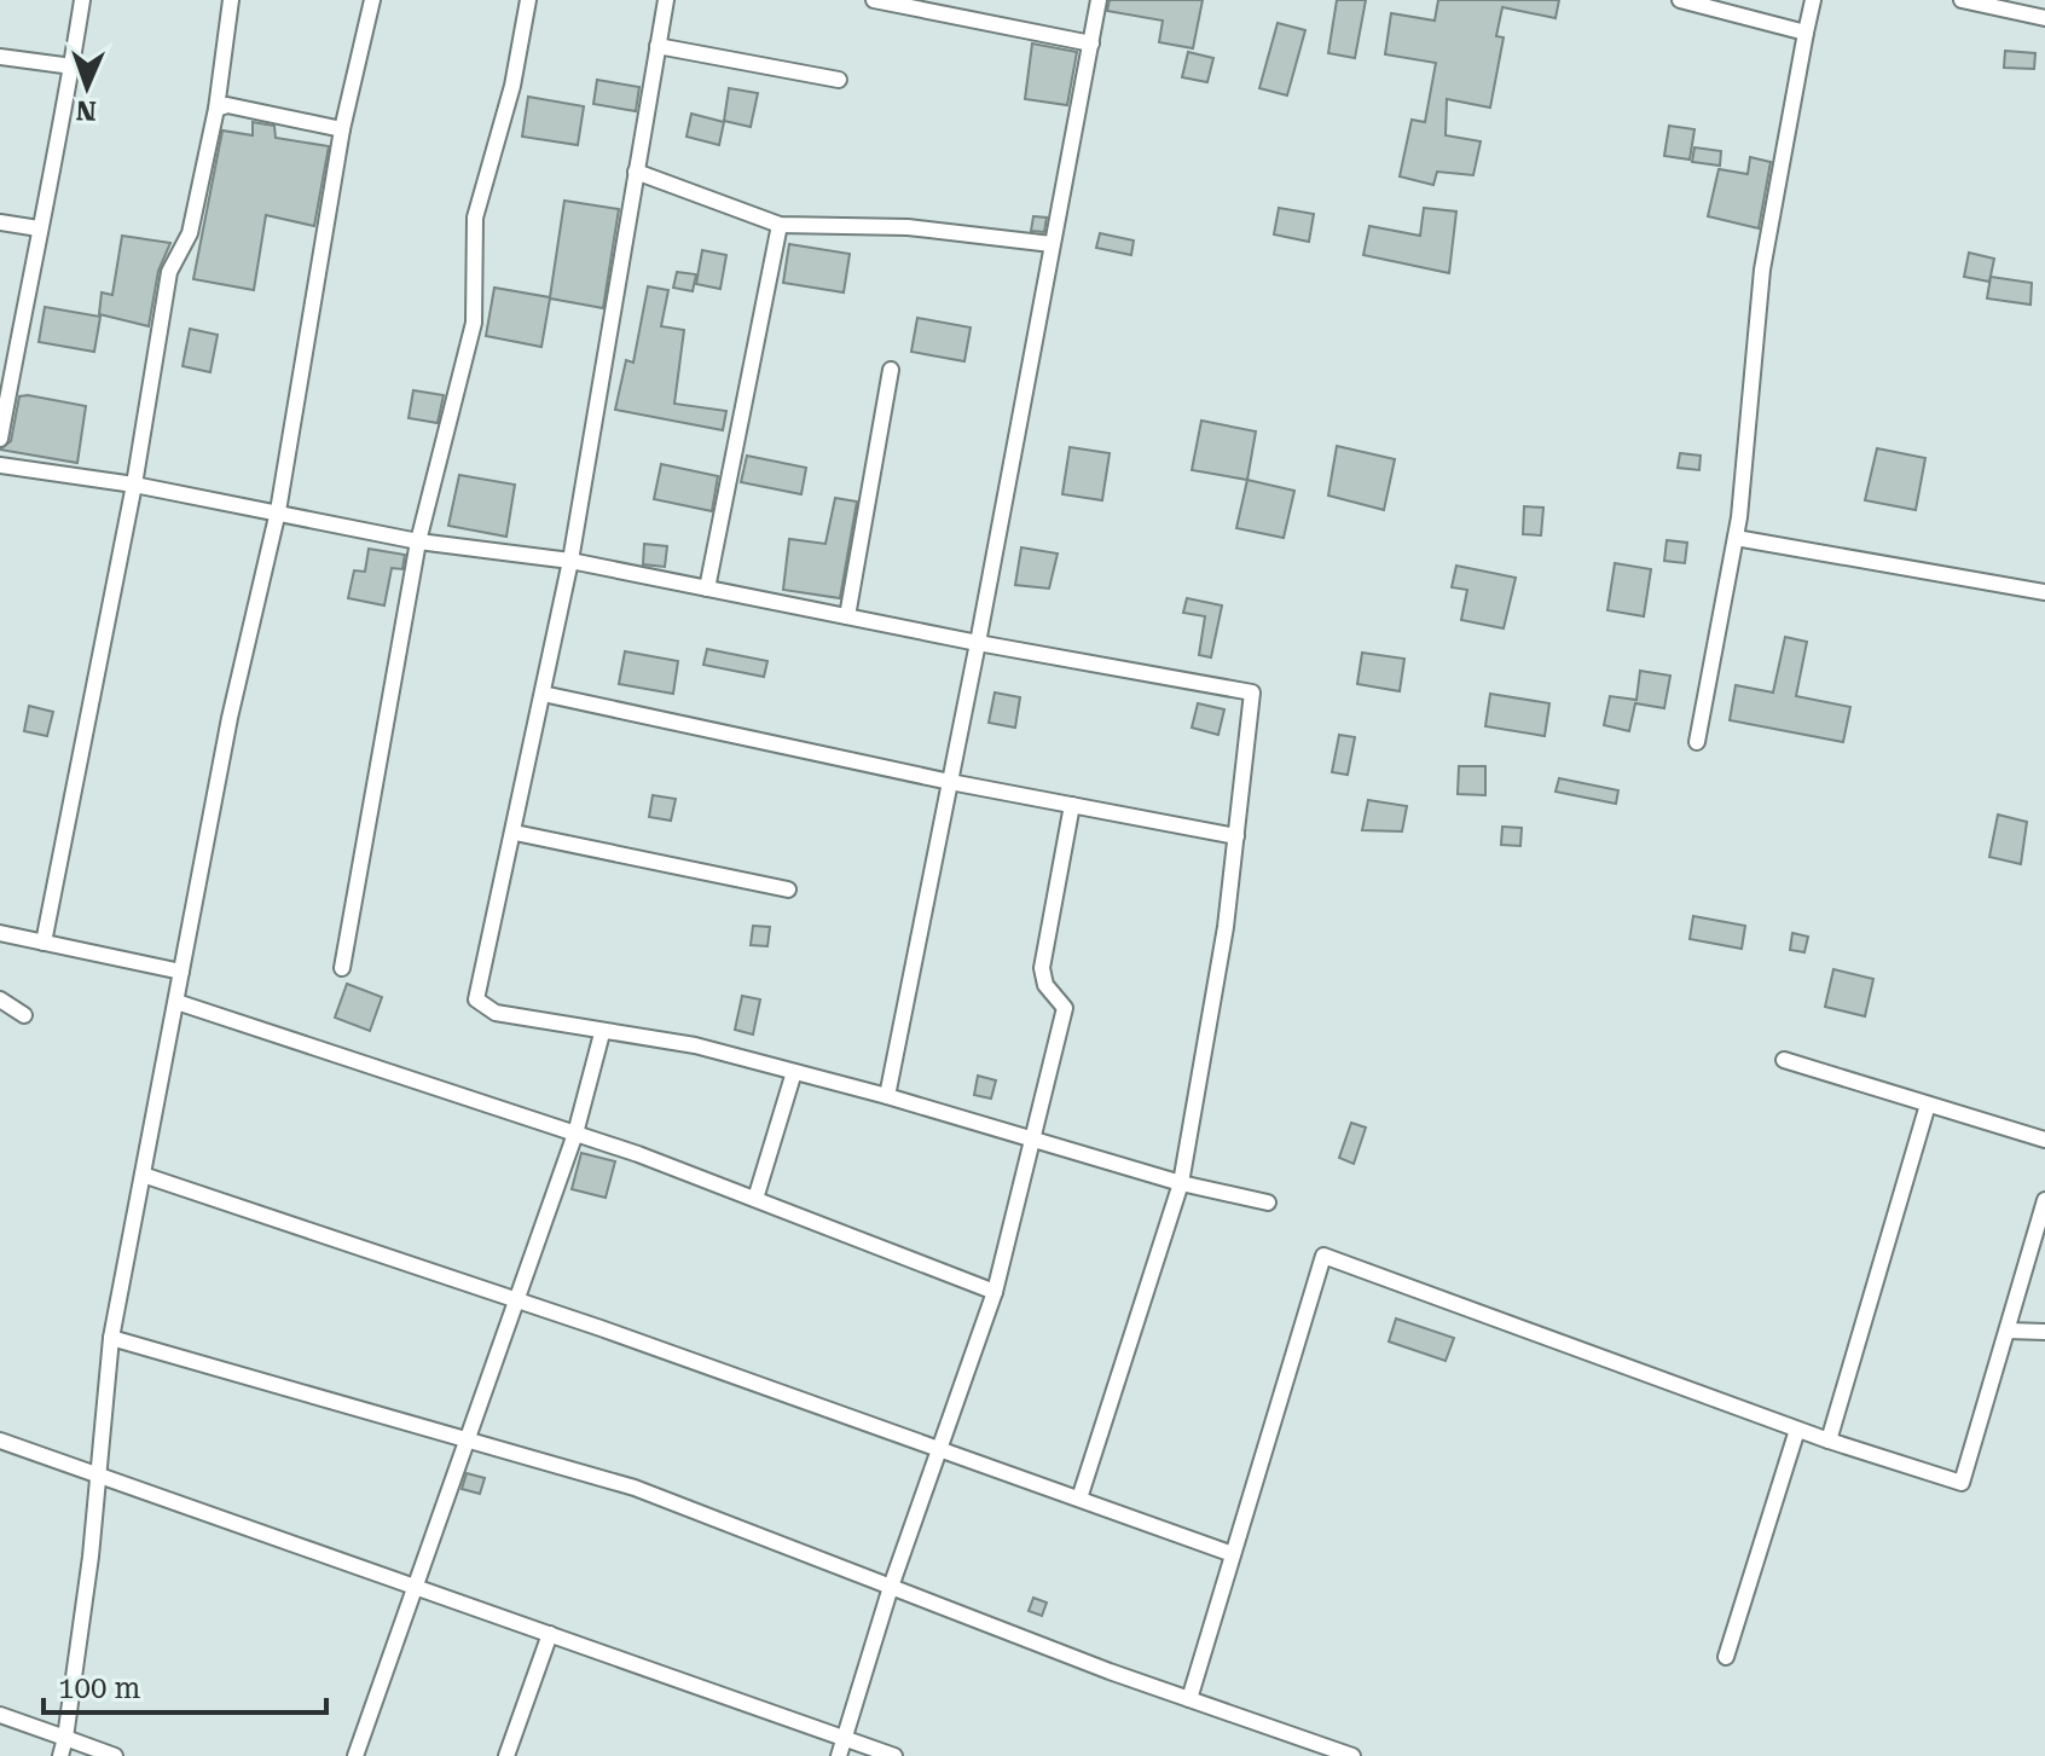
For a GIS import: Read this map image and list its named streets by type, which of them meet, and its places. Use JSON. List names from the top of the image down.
{
  "scale_bar": "100 m",
  "north": "bottom"
}
